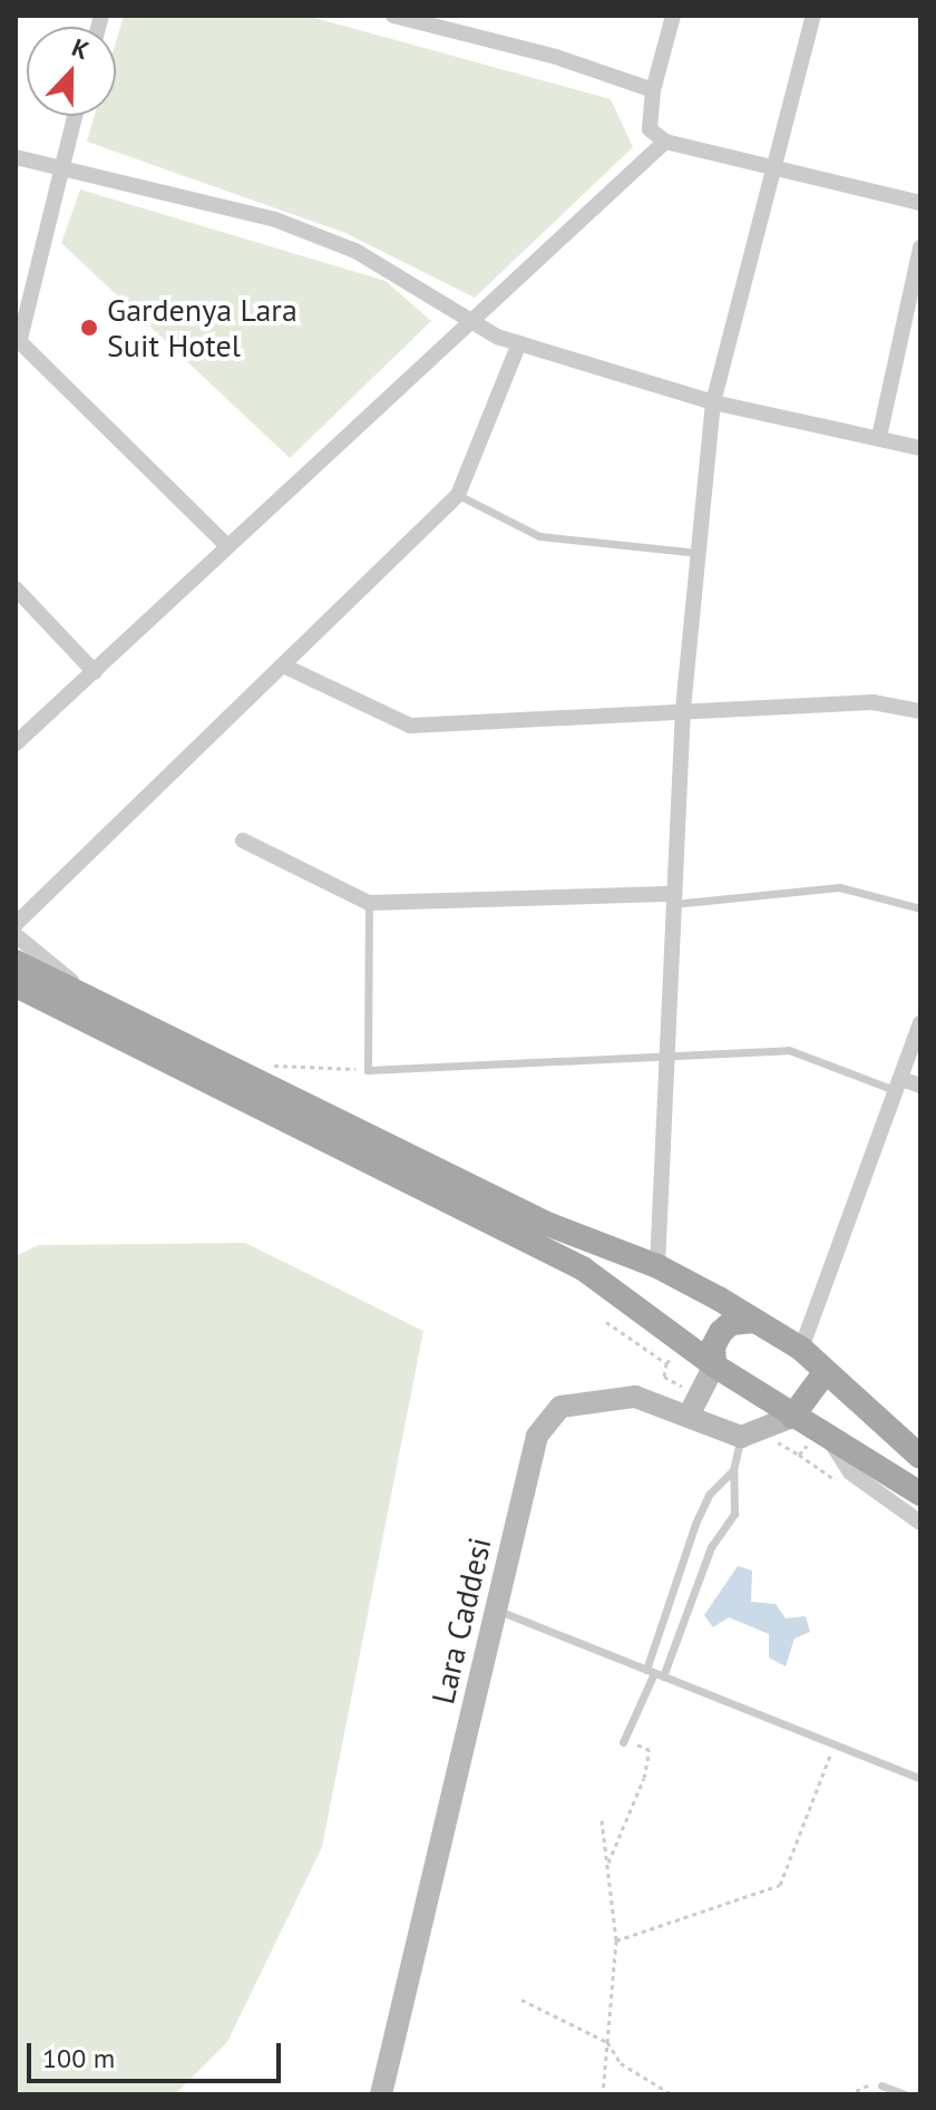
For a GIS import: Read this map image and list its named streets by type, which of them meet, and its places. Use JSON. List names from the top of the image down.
{
  "streets": {
    "street": ["Lara Caddesi"]
  },
  "places": ["Gardenya Lara Suit Hotel"],
  "scale_bar": "100 m",
  "north": "top"
}
